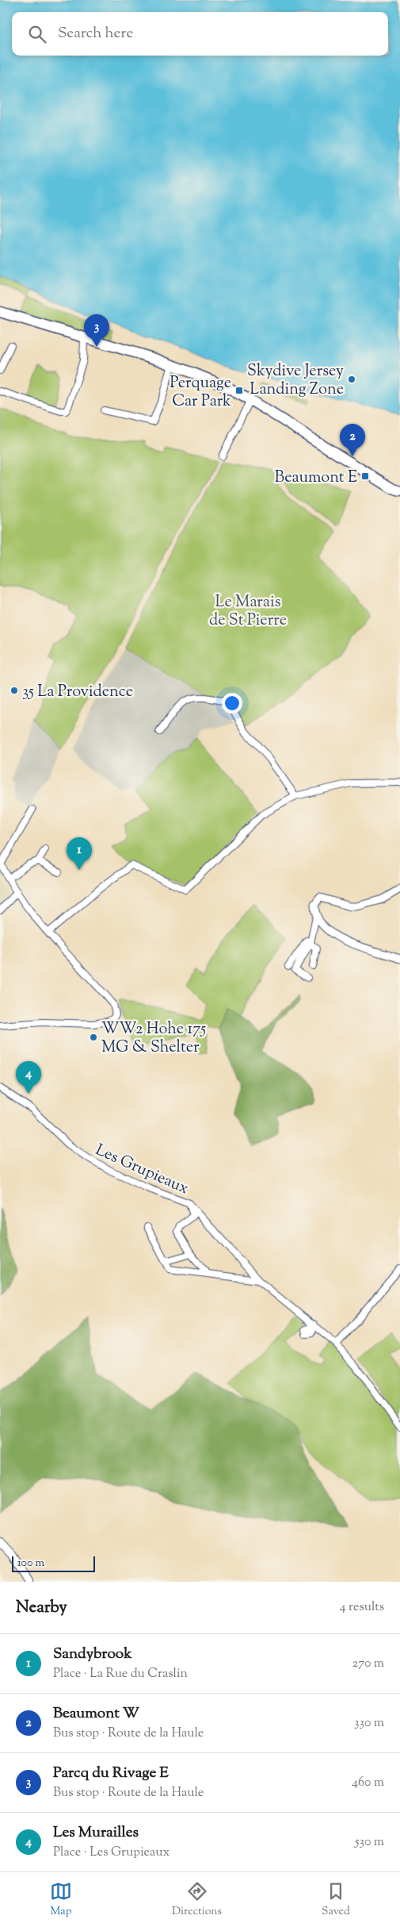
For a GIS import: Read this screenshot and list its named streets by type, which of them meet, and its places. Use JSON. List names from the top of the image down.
{
  "streets": {
    "street": ["Les Grupieaux"]
  },
  "parks": ["Le Marais de St Pierre"],
  "places": {
    "other": ["Skydive Jersey Landing Zone", "35 La Providence", "WW2 Hohe 175 MG & Shelter"],
    "transit": ["Perquage Car Park", "Beaumont E"]
  },
  "scale_bar": "100 m",
  "page": {
    "search": "Search here",
    "pins": [
      "3",
      "2",
      "1",
      "4"
    ],
    "scale": "100 m",
    "heading": ["Nearby", "4 results"],
    "list": [
      {
        "mark": "1",
        "name": "Sandybrook",
        "note": "Place · La Rue du Craslin",
        "value": "270 m"
      },
      {
        "mark": "2",
        "name": "Beaumont W",
        "note": "Bus stop · Route de la Haule",
        "value": "330 m"
      },
      {
        "mark": "3",
        "name": "Parcq du Rivage E",
        "note": "Bus stop · Route de la Haule",
        "value": "460 m"
      },
      {
        "mark": "4",
        "name": "Les Murailles",
        "note": "Place · Les Grupieaux",
        "value": "530 m"
      }
    ],
    "nav": ["Map", "Directions", "Saved"]
  }
}
